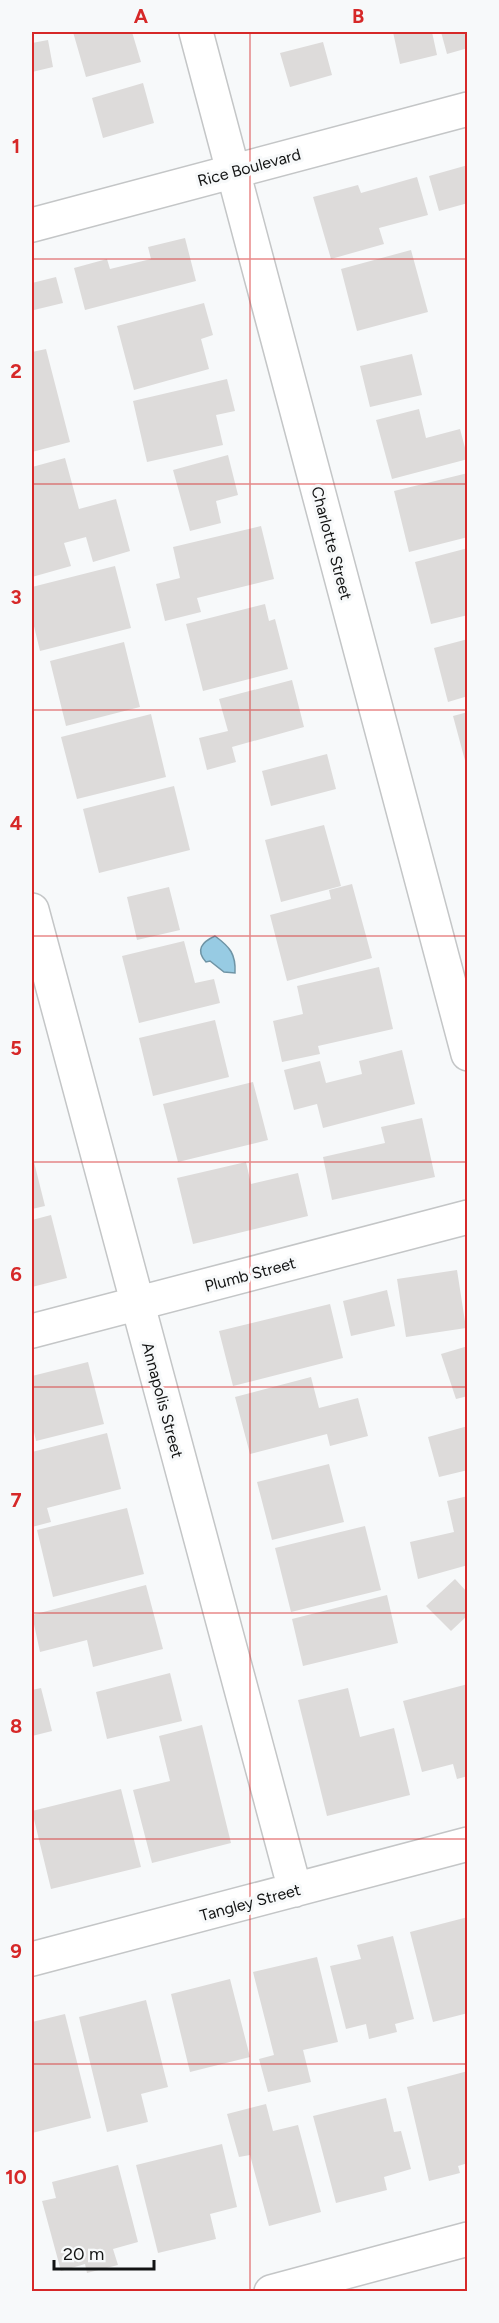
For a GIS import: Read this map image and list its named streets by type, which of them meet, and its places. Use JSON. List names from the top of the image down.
{
  "streets": {
    "street": [
      "Rice Boulevard",
      "Charlotte Street",
      "Plumb Street",
      "Annapolis Street",
      "Tangley Street"
    ]
  },
  "crossings": [
    ["Rice Boulevard", "Charlotte Street"],
    ["Plumb Street", "Annapolis Street"],
    ["Annapolis Street", "Tangley Street"]
  ],
  "scale_bar": "20 m",
  "grid": {
    "columns": ["A", "B"],
    "rows": [
      "1",
      "2",
      "3",
      "4",
      "5",
      "6",
      "7",
      "8",
      "9",
      "10"
    ]
  }
}
